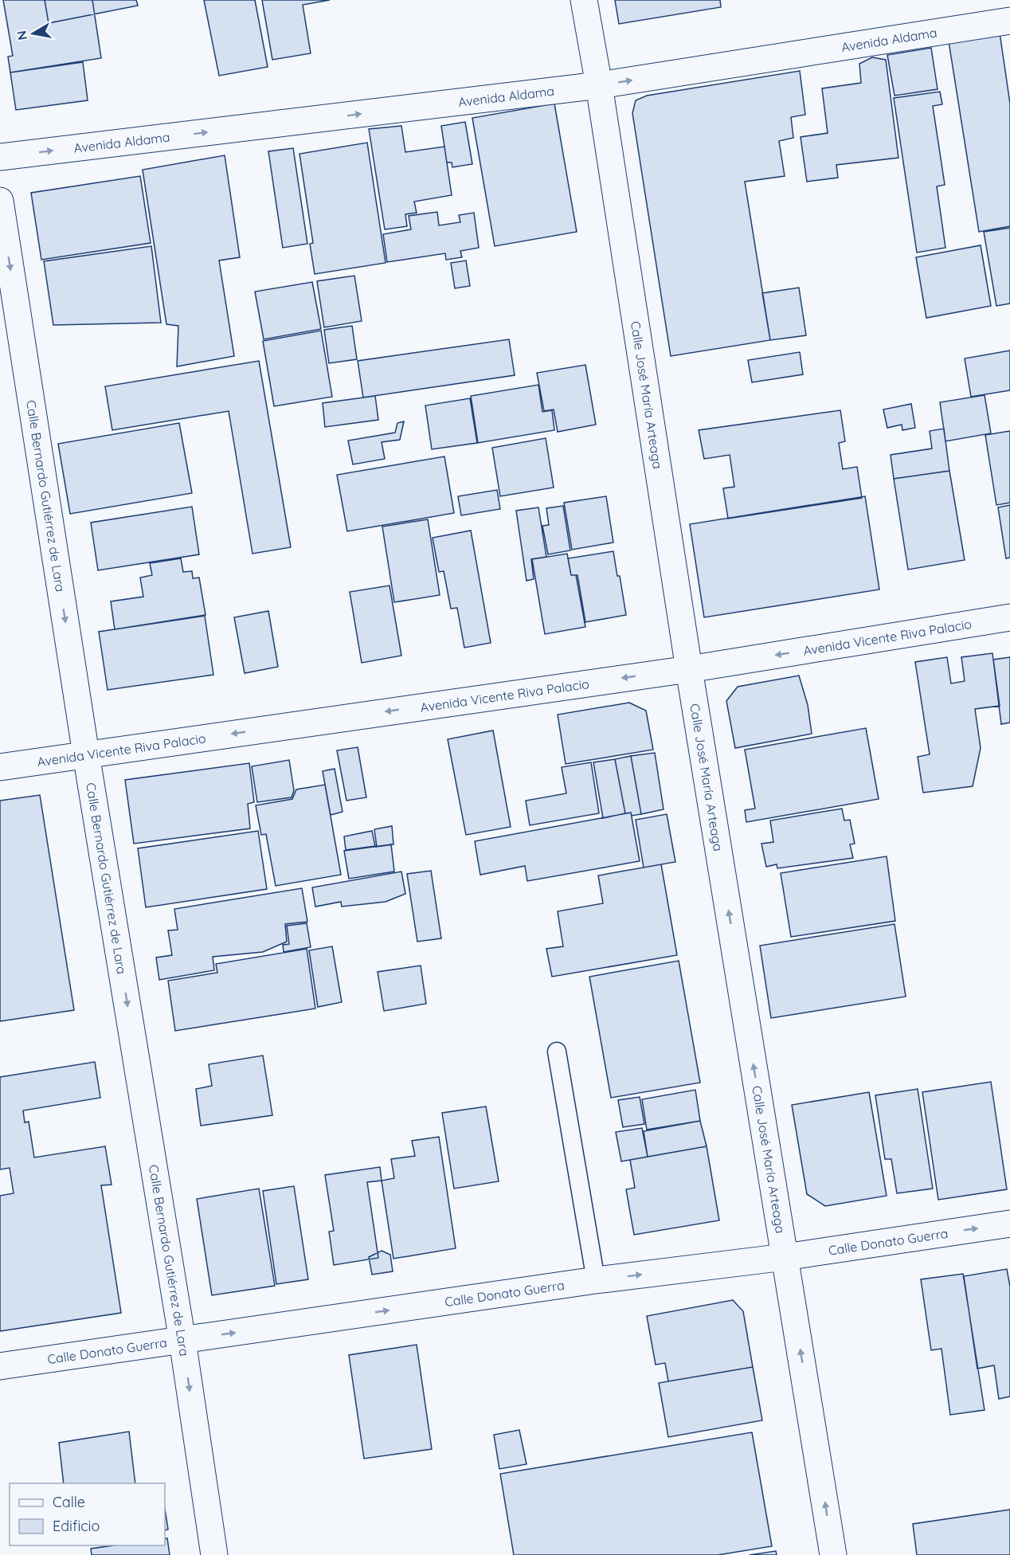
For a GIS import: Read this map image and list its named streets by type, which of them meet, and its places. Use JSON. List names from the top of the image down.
{
  "streets": {
    "street": [
      "Avenida Aldama",
      "Calle José María Arteaga",
      "Calle Bernardo Gutiérrez de Lara",
      "Avenida Vicente Riva Palacio",
      "Calle Donato Guerra"
    ]
  },
  "crossings": [
    ["Avenida Aldama", "Calle José María Arteaga"],
    ["Calle José María Arteaga", "Avenida Vicente Riva Palacio"],
    ["Calle José María Arteaga", "Calle Donato Guerra"],
    ["Calle Bernardo Gutiérrez de Lara", "Avenida Vicente Riva Palacio"],
    ["Calle Bernardo Gutiérrez de Lara", "Calle Donato Guerra"]
  ],
  "one_way": [
    "Avenida Aldama",
    "Calle José María Arteaga",
    "Calle Bernardo Gutiérrez de Lara",
    "Avenida Vicente Riva Palacio",
    "Calle Donato Guerra"
  ],
  "legend": ["Calle", "Edificio"],
  "north": "left"
}
